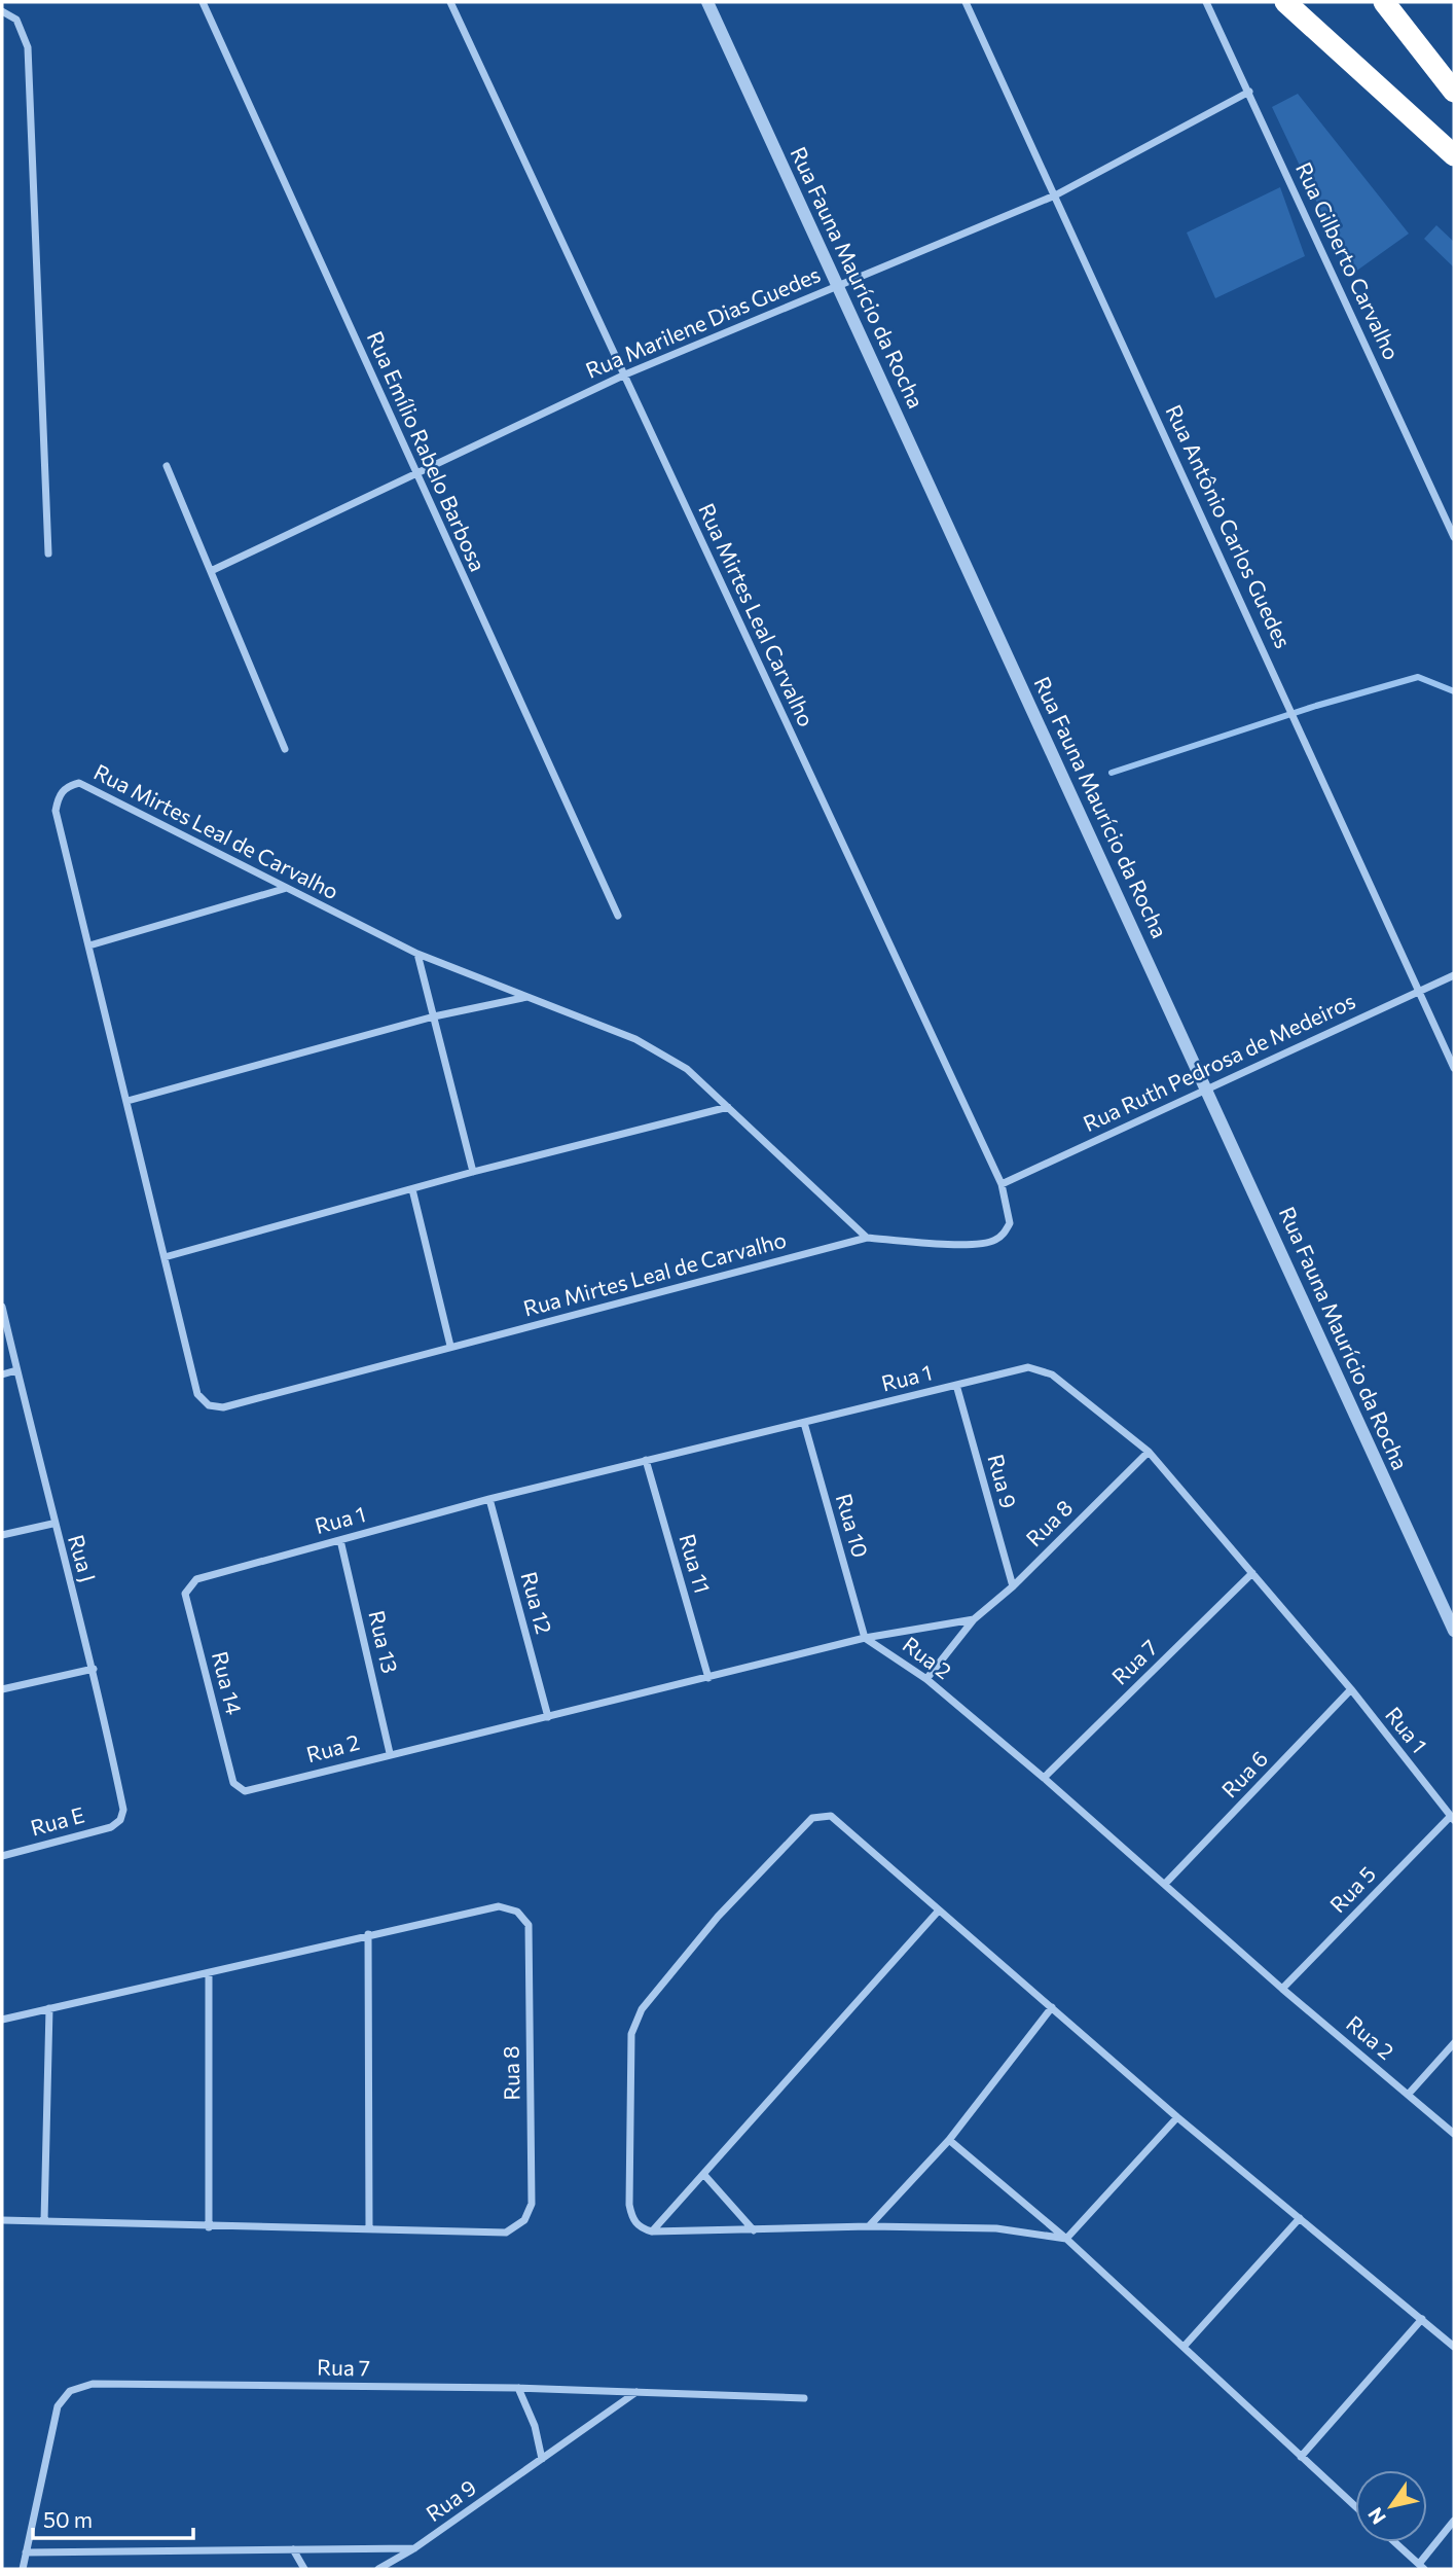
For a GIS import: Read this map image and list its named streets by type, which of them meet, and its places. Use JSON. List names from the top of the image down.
{
  "streets": {
    "street": [
      "Rua Gilberto Carvalho",
      "Rua Fauna Maurício da Rocha",
      "Rua Marilene Dias Guedes",
      "Rua Emílio Rabelo Barbosa",
      "Rua Antônio Carlos Guedes",
      "Rua Mirtes Leal Carvalho",
      "Rua Mirtes Leal de Carvalho",
      "Rua Ruth Pedrosa de Medeiros",
      "Rua 1",
      "Rua 9",
      "Rua 8",
      "Rua 10",
      "Rua J",
      "Rua 11",
      "Rua 12",
      "Rua 13",
      "Rua 2",
      "Rua 7",
      "Rua 14",
      "Rua 6",
      "Rua E",
      "Rua 5"
    ]
  },
  "crossings": [
    ["Rua Gilberto Carvalho", "Rua Marilene Dias Guedes"],
    ["Rua Fauna Maurício da Rocha", "Rua Marilene Dias Guedes"],
    ["Rua Fauna Maurício da Rocha", "Rua Ruth Pedrosa de Medeiros"],
    ["Rua Marilene Dias Guedes", "Rua Emílio Rabelo Barbosa"],
    ["Rua Marilene Dias Guedes", "Rua Antônio Carlos Guedes"],
    ["Rua Marilene Dias Guedes", "Rua Mirtes Leal Carvalho"],
    ["Rua Antônio Carlos Guedes", "Rua Ruth Pedrosa de Medeiros"],
    ["Rua Mirtes Leal Carvalho", "Rua Mirtes Leal de Carvalho"],
    ["Rua Mirtes Leal Carvalho", "Rua Ruth Pedrosa de Medeiros"],
    ["Rua 1", "Rua 9"],
    ["Rua 1", "Rua 8"],
    ["Rua 1", "Rua 10"],
    ["Rua 1", "Rua 11"],
    ["Rua 1", "Rua 12"],
    ["Rua 1", "Rua 13"],
    ["Rua 1", "Rua 7"],
    ["Rua 1", "Rua 14"],
    ["Rua 1", "Rua 6"],
    ["Rua 1", "Rua 5"],
    ["Rua 9", "Rua 8"],
    ["Rua 9", "Rua 7"],
    ["Rua 8", "Rua 2"],
    ["Rua 10", "Rua 2"],
    ["Rua J", "Rua E"],
    ["Rua 11", "Rua 2"],
    ["Rua 12", "Rua 2"],
    ["Rua 13", "Rua 2"],
    ["Rua 2", "Rua 7"],
    ["Rua 2", "Rua 14"],
    ["Rua 2", "Rua 6"],
    ["Rua 2", "Rua 5"]
  ],
  "scale_bar": "50 m",
  "north": "bottom left"
}
